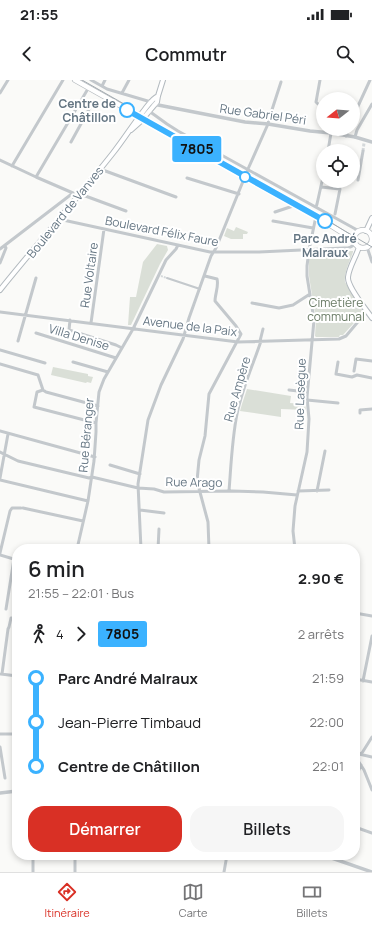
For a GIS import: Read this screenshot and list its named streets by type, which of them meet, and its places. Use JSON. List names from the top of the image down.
{
  "streets": {
    "main road": ["Boulevard de Vanves"],
    "street": [
      "Rue Gabriel Péri",
      "Boulevard Félix Faure",
      "Rue Voltaire",
      "Avenue de la Paix",
      "Villa Denise",
      "Rue Ampère",
      "Rue Lasègue",
      "Rue Béranger",
      "Rue Arago"
    ]
  },
  "crossings": [
    ["Boulevard de Vanves", "Boulevard Félix Faure"],
    ["Boulevard Félix Faure", "Rue Voltaire"],
    ["Boulevard Félix Faure", "Rue Lasègue"],
    ["Boulevard Félix Faure", "Rue Béranger"],
    ["Rue Voltaire", "Avenue de la Paix"],
    ["Avenue de la Paix", "Rue Ampère"],
    ["Avenue de la Paix", "Rue Lasègue"],
    ["Avenue de la Paix", "Rue Béranger"],
    ["Villa Denise", "Rue Béranger"],
    ["Rue Ampère", "Rue Arago"],
    ["Rue Lasègue", "Rue Arago"],
    ["Rue Béranger", "Rue Arago"]
  ],
  "parks": ["Cimetière communal"],
  "places": ["Centre de Châtillon", "Parc André Malraux"],
  "lines": ["bus line 7805"],
  "north": "left",
  "page": {
    "status": "21:55",
    "header": "Commutr",
    "on_map": "7805",
    "heading": ["6 min", "21:55 – 22:01 · Bus", "2.90 €"],
    "legs": ["4", "7805", "2 arrêts"],
    "list": [
      {
        "name": "Parc André Malraux",
        "value": "21:59"
      },
      {
        "name": "Jean-Pierre Timbaud",
        "value": "22:00"
      },
      {
        "name": "Centre de Châtillon",
        "value": "22:01"
      }
    ],
    "buttons": ["Démarrer", "Billets"],
    "tabs": ["Itinéraire", "Carte", "Billets"]
  }
}
